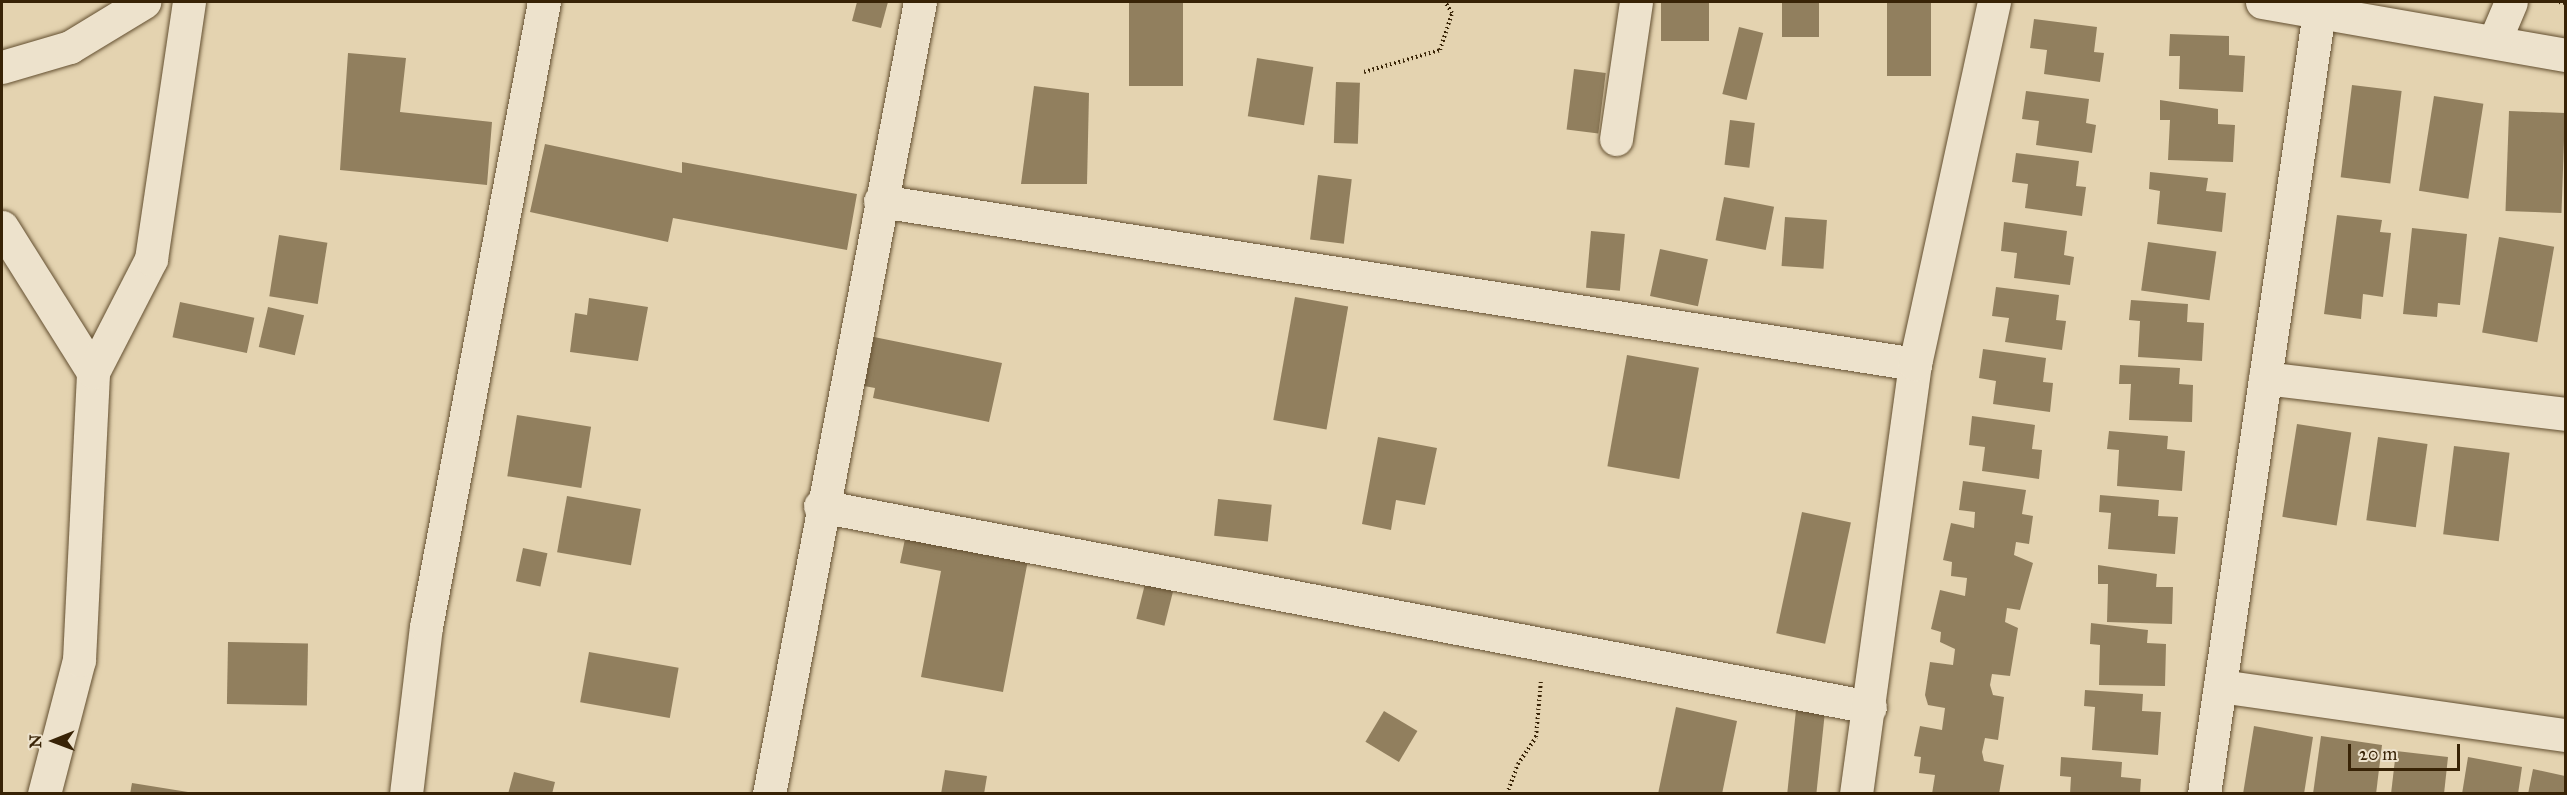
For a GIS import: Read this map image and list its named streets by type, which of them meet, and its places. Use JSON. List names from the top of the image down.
{
  "scale_bar": "20 m",
  "north": "left"
}
